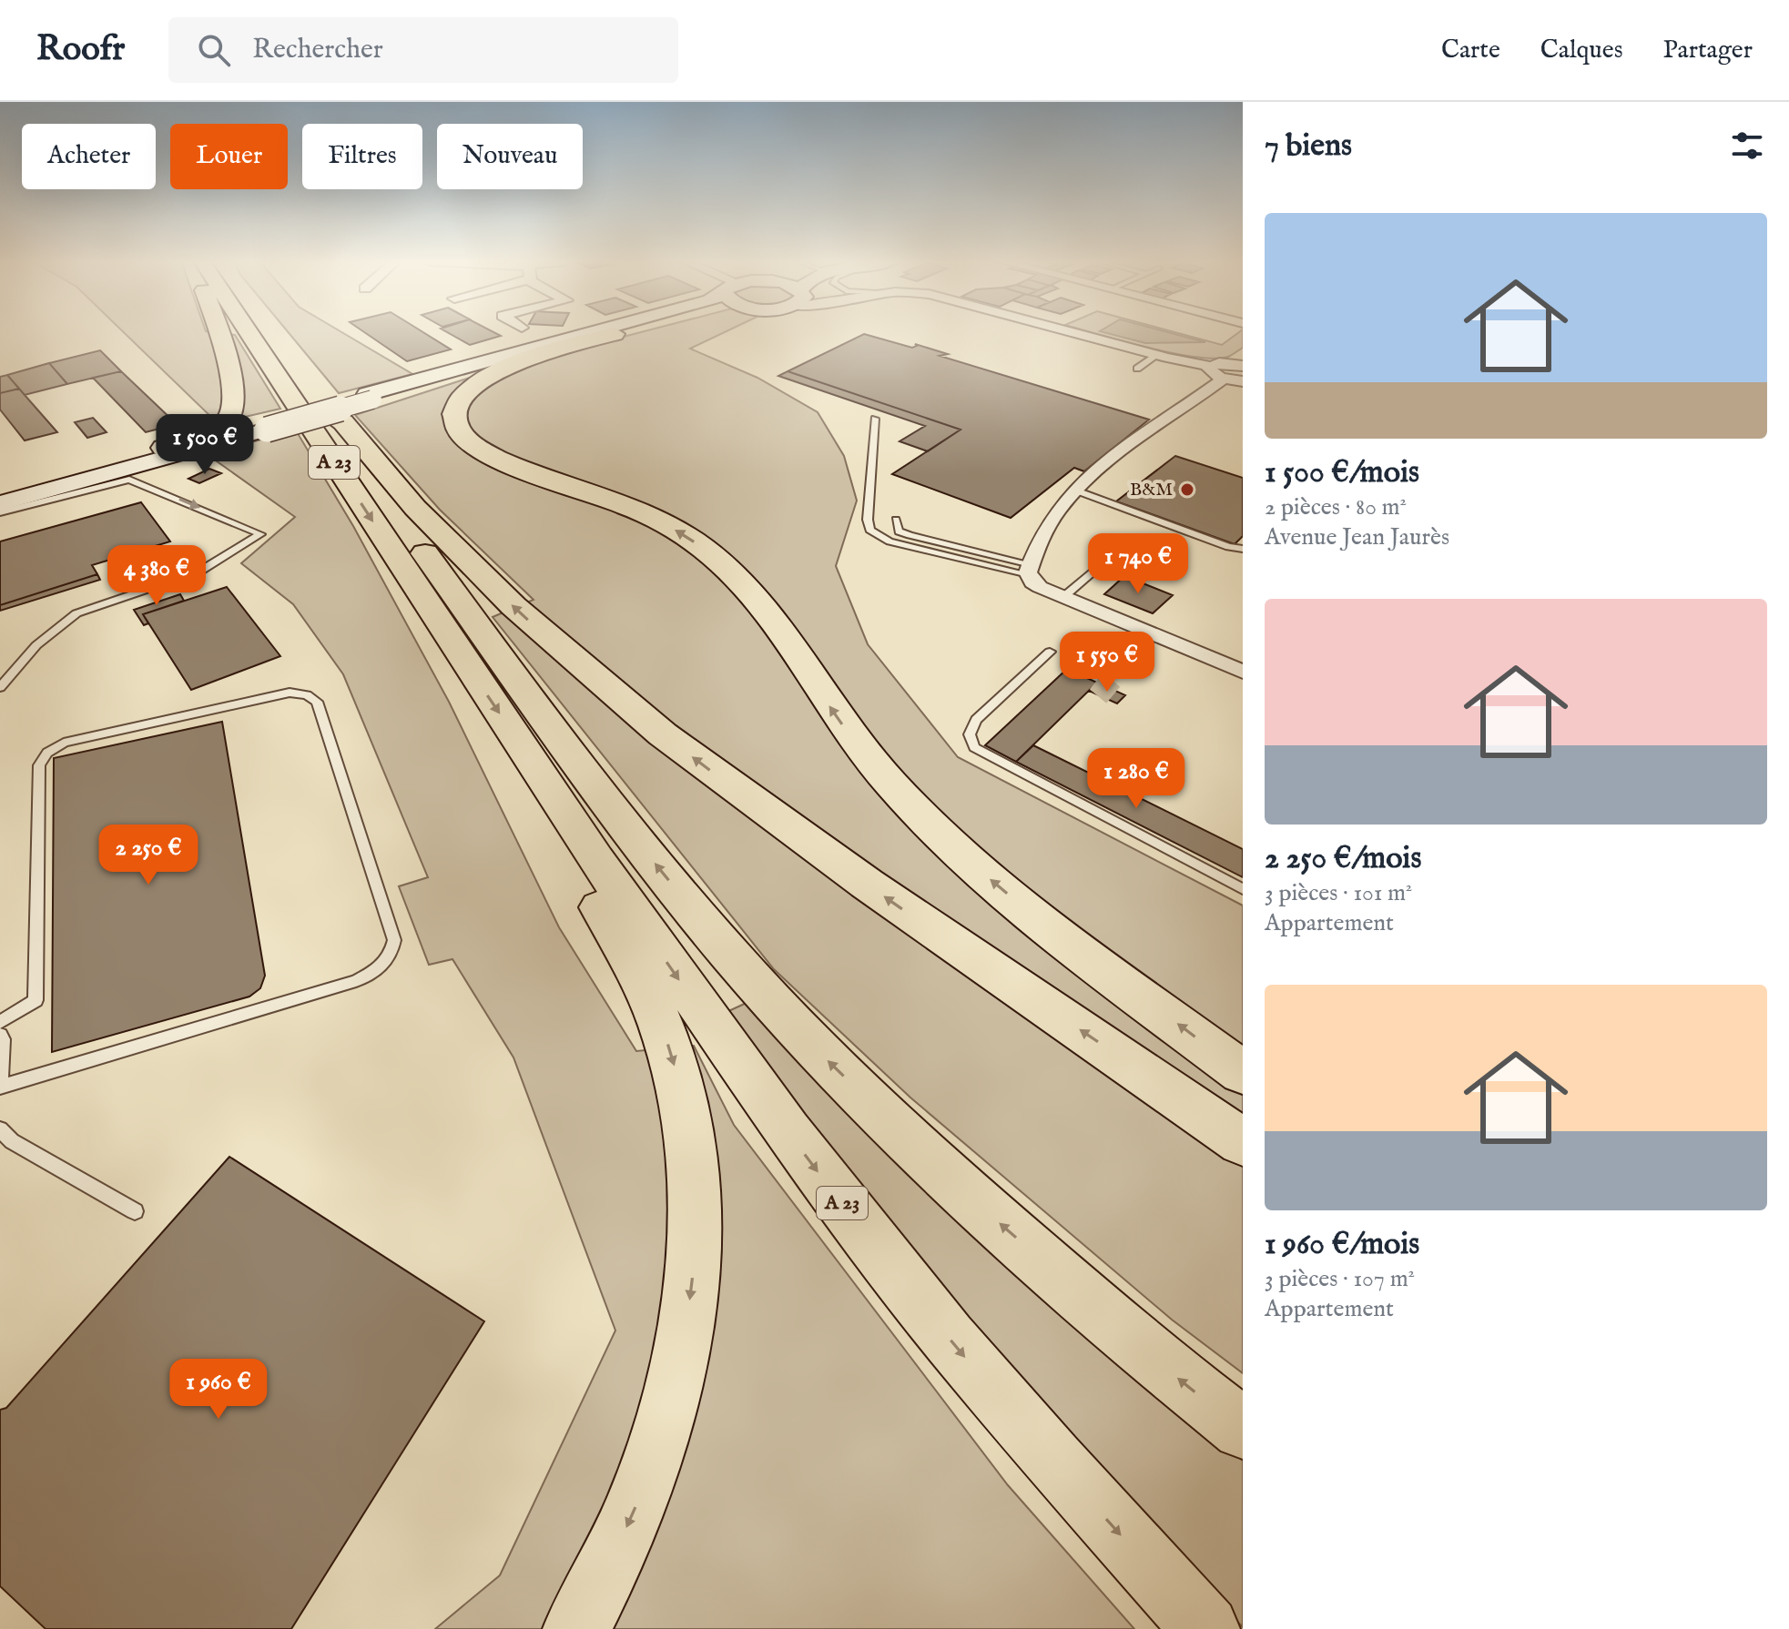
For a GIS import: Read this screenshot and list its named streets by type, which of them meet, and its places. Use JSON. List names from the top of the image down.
{
  "streets": {
    "highway": ["A 23"]
  },
  "places": ["B&M"],
  "page": {
    "header": "Roofr",
    "search": "Rechercher",
    "nav": ["Carte", "Calques", "Partager"],
    "heading": "7 biens",
    "chip": [
      "Acheter",
      "Louer",
      "Filtres",
      "Nouveau"
    ],
    "list": [
      {
        "name": "1 500 €/mois",
        "note": "2 pièces · 80 m² · Avenue Jean Jaurès"
      },
      {
        "name": "2 250 €/mois",
        "note": "3 pièces · 101 m² · Appartement"
      },
      {
        "name": "1 960 €/mois",
        "note": "3 pièces · 107 m² · Appartement"
      }
    ],
    "price": [
      "1 500 €",
      "1 740 €",
      "4 380 €",
      "1 550 €",
      "1 280 €",
      "2 250 €",
      "1 960 €"
    ]
  }
}
